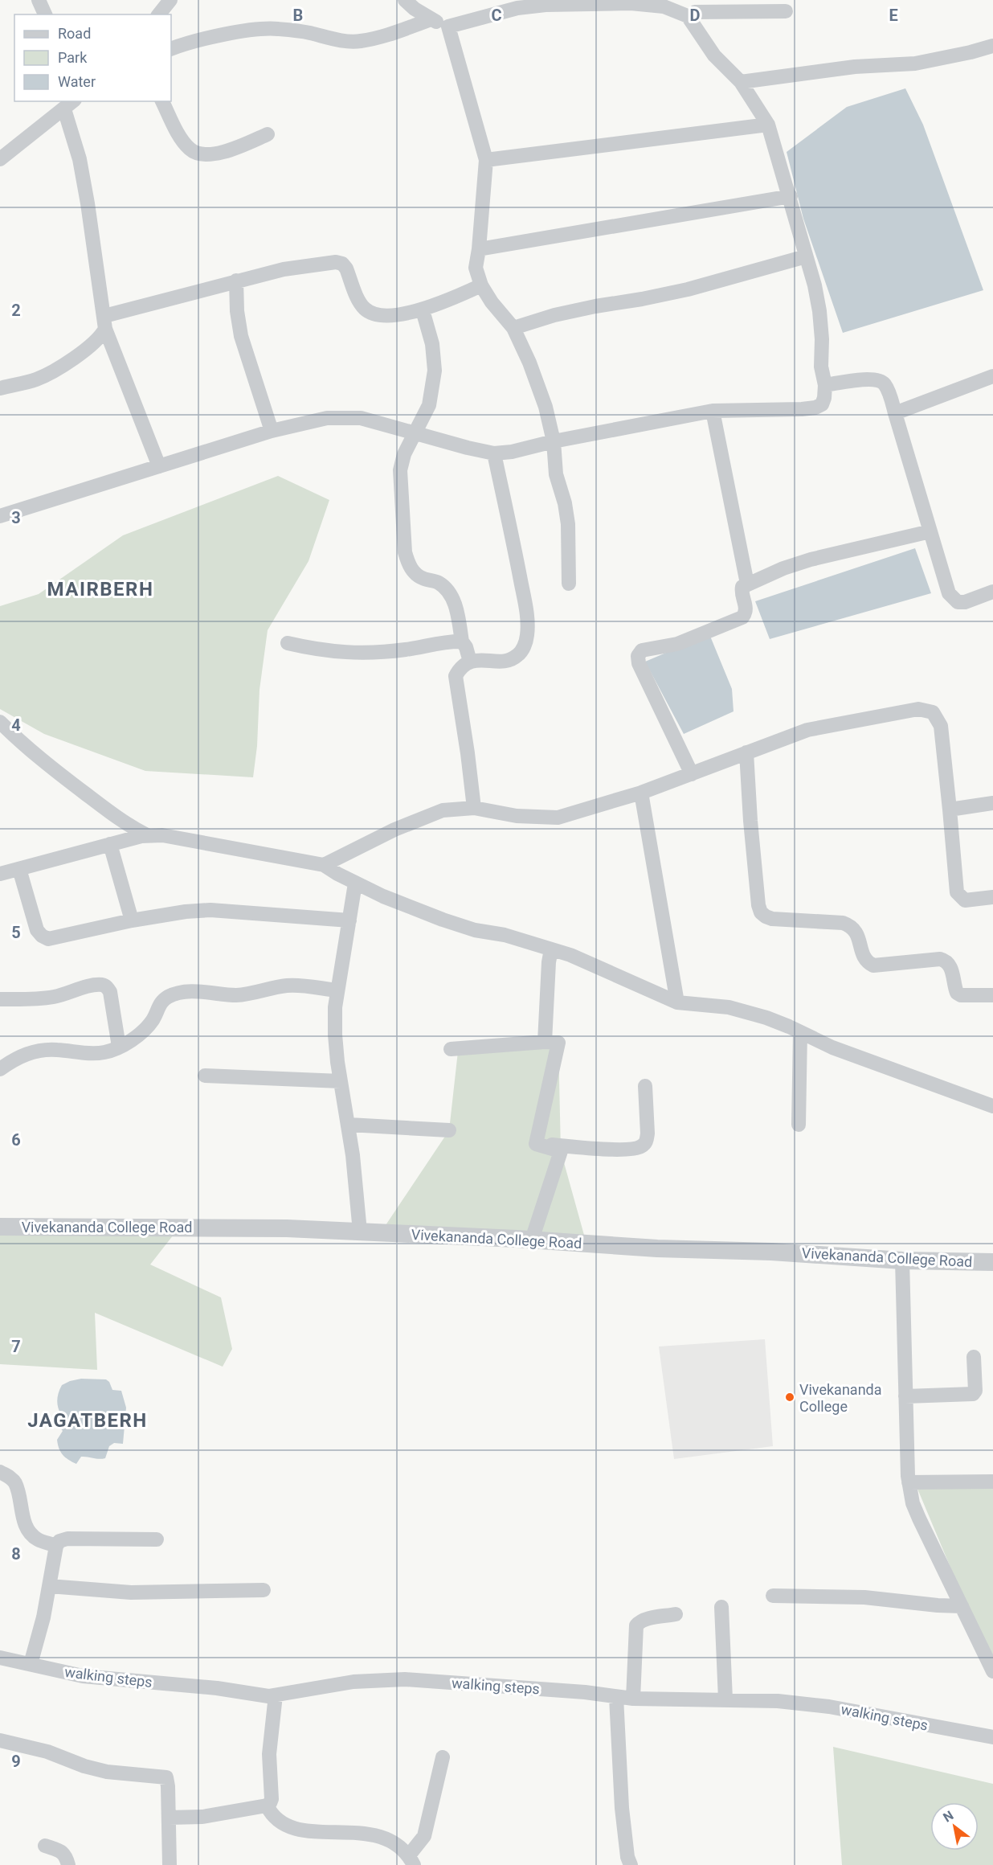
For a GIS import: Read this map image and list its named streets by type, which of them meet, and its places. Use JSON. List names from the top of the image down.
{
  "streets": {
    "street": ["Vivekananda College Road", "walking steps"]
  },
  "districts": ["MAIRBERH", "JAGATBERH"],
  "places": ["Vivekananda College"],
  "legend": ["Road", "Park", "Water"],
  "north": "top left",
  "grid": {
    "columns": [
      "B",
      "C",
      "D",
      "E"
    ],
    "rows": [
      "2",
      "3",
      "4",
      "5",
      "6",
      "7",
      "8",
      "9"
    ]
  }
}
